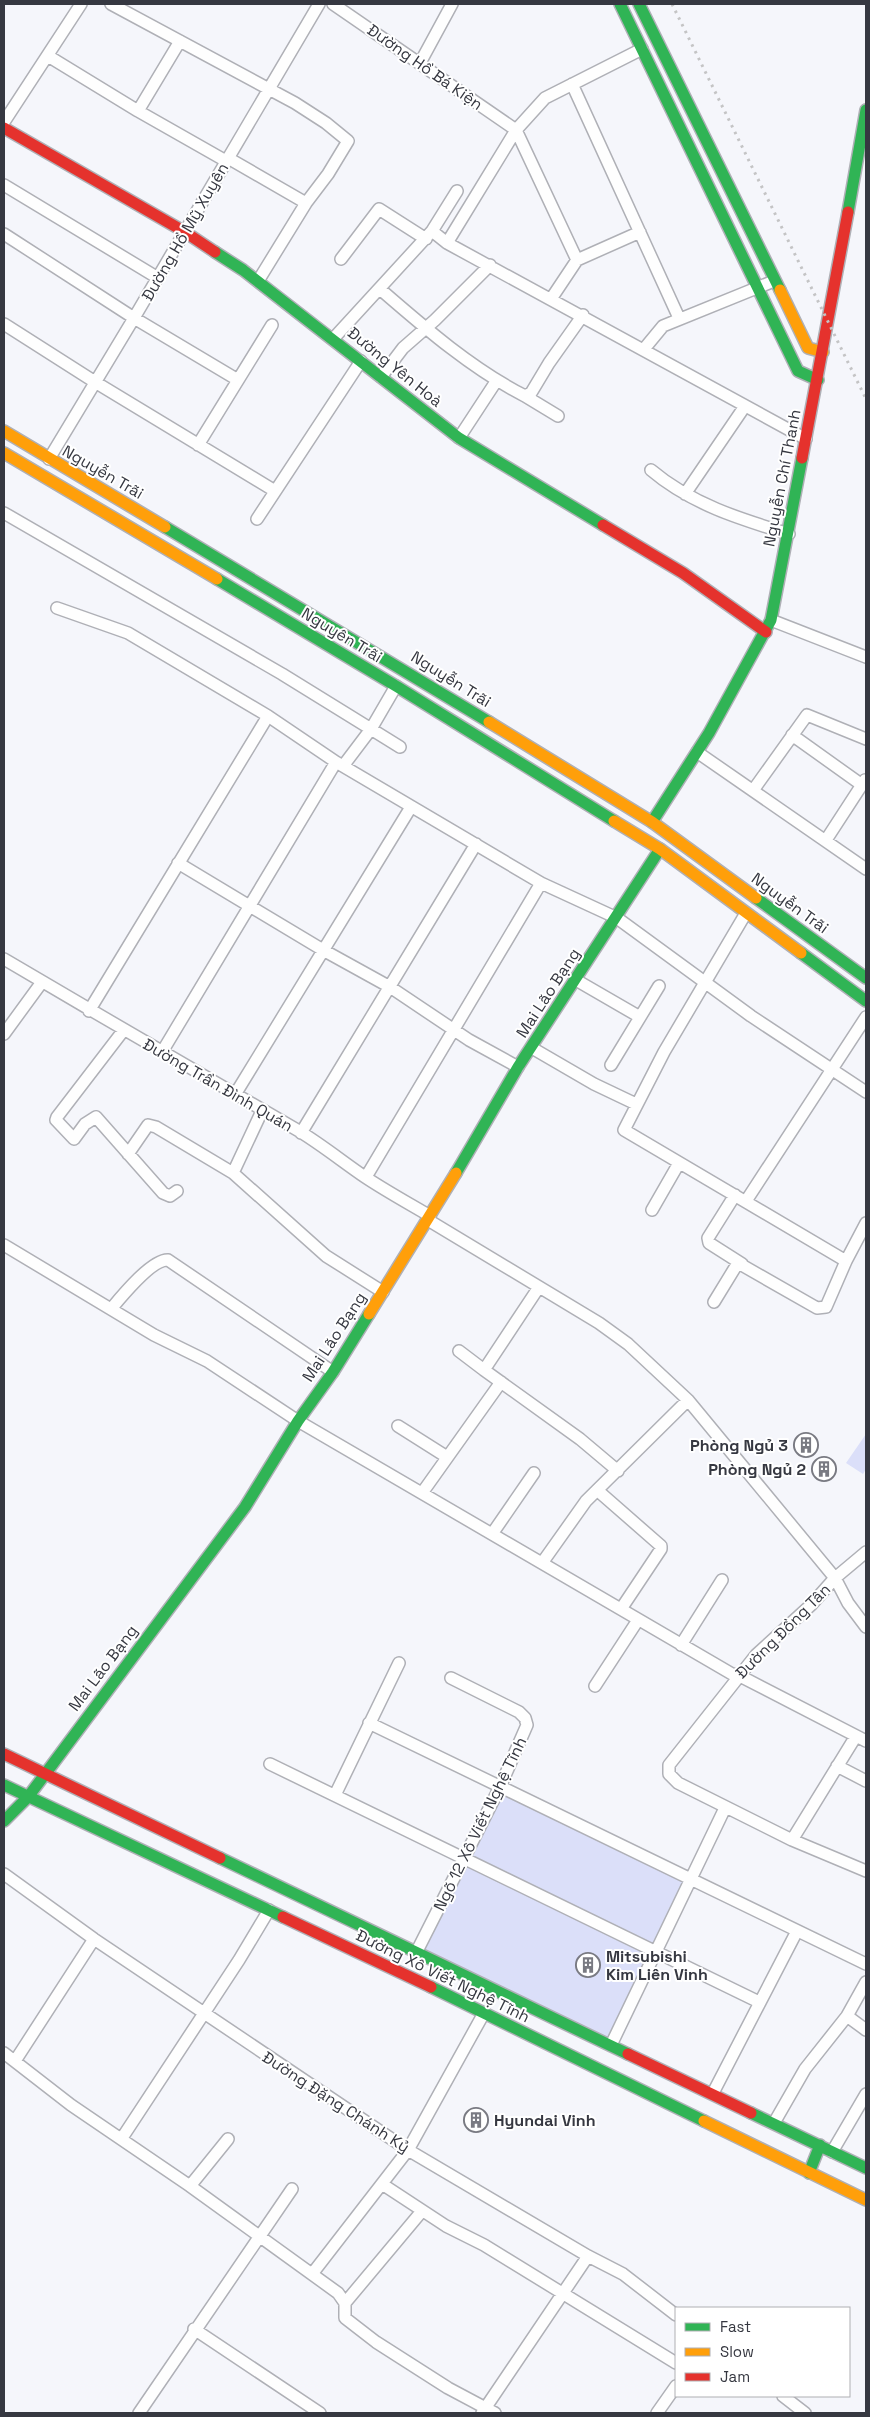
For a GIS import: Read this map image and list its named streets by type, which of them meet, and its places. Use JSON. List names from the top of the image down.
{
  "streets": {
    "main road": [
      "Đường Yên Hoà",
      "Nguyễn Trãi",
      "Nguyễn Chí Thanh",
      "Nguyên Trãi",
      "Mai Lão Bạng",
      "Đường Xô Viết Nghệ Tĩnh"
    ],
    "street": [
      "Đường Hồ Bá Kiện",
      "Đường Hồ Mỹ Xuyên",
      "Đường Trần Đình Quán",
      "Đường Đồng Tân",
      "Ngõ 12 Xô Viết Nghệ Tĩnh",
      "Đường Đặng Chánh Kỷ"
    ]
  },
  "crossings": [
    ["Đường Hồ Mỹ Xuyên", "Đường Yên Hoà"],
    ["Đường Hồ Mỹ Xuyên", "Nguyễn Trãi"],
    ["Đường Yên Hoà", "Nguyễn Chí Thanh"],
    ["Nguyễn Trãi", "Nguyễn Chí Thanh"],
    ["Nguyên Trãi", "Mai Lão Bạng"],
    ["Mai Lão Bạng", "Đường Trần Đình Quán"],
    ["Mai Lão Bạng", "Đường Xô Viết Nghệ Tĩnh"],
    ["Đường Trần Đình Quán", "Đường Đồng Tân"],
    ["Ngõ 12 Xô Viết Nghệ Tĩnh", "Đường Xô Viết Nghệ Tĩnh"]
  ],
  "places": {
    "building": [
      "Phòng Ngủ 3",
      "Phòng Ngủ 2",
      "Mitsubishi Kim Liên Vinh",
      "Hyundai Vinh"
    ]
  },
  "legend": ["Fast", "Slow", "Jam"]
}
